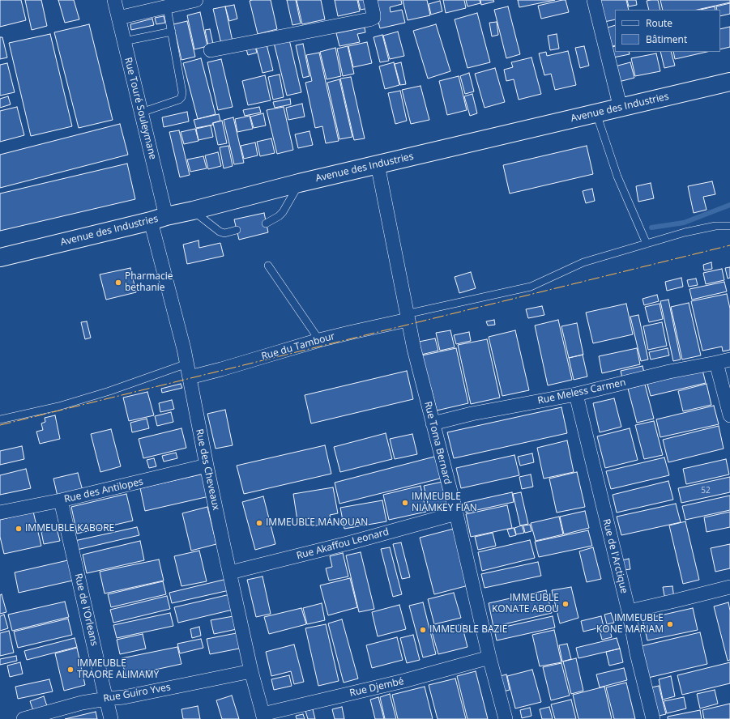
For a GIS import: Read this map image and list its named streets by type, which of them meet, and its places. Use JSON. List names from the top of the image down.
{
  "streets": {
    "street": [
      "Avenue des Industries",
      "Rue Touré Souleymane",
      "Rue du Tambour",
      "Rue Meless Carmen",
      "Rue Toma Bernard",
      "Rue des Cheveaux",
      "Rue des Antilopes",
      "Rue Akaffou Leonard",
      "Rue de l'Arctique",
      "Rue de l'Orleans",
      "Rue Djembé",
      "Rue Guiro Yves"
    ]
  },
  "crossings": [
    ["Avenue des Industries", "Rue Touré Souleymane"],
    ["Avenue des Industries", "Rue Toma Bernard"],
    ["Avenue des Industries", "Rue des Cheveaux"],
    ["Rue Touré Souleymane", "Rue des Cheveaux"],
    ["Rue du Tambour", "Rue Toma Bernard"],
    ["Rue du Tambour", "Rue des Cheveaux"],
    ["Rue Meless Carmen", "Rue Toma Bernard"],
    ["Rue Meless Carmen", "Rue de l'Arctique"],
    ["Rue Toma Bernard", "Rue Akaffou Leonard"],
    ["Rue Toma Bernard", "Rue Djembé"],
    ["Rue des Cheveaux", "Rue des Antilopes"],
    ["Rue des Cheveaux", "Rue Akaffou Leonard"],
    ["Rue des Cheveaux", "Rue Djembé"],
    ["Rue des Cheveaux", "Rue Guiro Yves"],
    ["Rue des Antilopes", "Rue de l'Orleans"],
    ["Rue de l'Orleans", "Rue Guiro Yves"]
  ],
  "places": [
    "Pharmacie bethanie",
    "IMMEUBLE NIAMKEY FIAN",
    "IMMEUBLE MANOUAN",
    "IMMEUBLE KABORE",
    "IMMEUBLE KONATE ABOU",
    "IMMEUBLE KONE MARIAM",
    "IMMEUBLE BAZIE",
    "IMMEUBLE TRAORE ALIMAMY"
  ],
  "house_numbers": ["52"],
  "legend": ["Route", "Bâtiment"]
}
